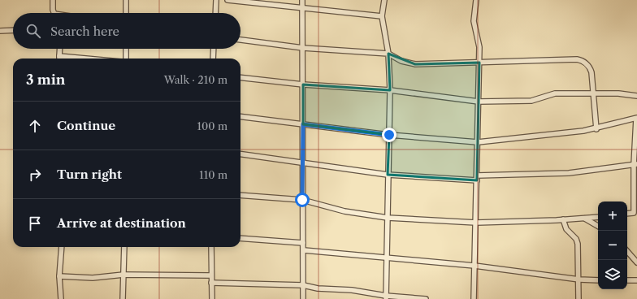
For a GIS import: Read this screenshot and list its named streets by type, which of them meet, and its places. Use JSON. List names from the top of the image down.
{
  "page": {
    "search": "Search here",
    "heading": ["3 min", "Walk · 210 m"],
    "list": [
      ["Continue", "100 m"],
      ["Turn right", "110 m"],
      "Arrive at destination"
    ],
    "map_buttons": ["+", "−"]
  }
}
